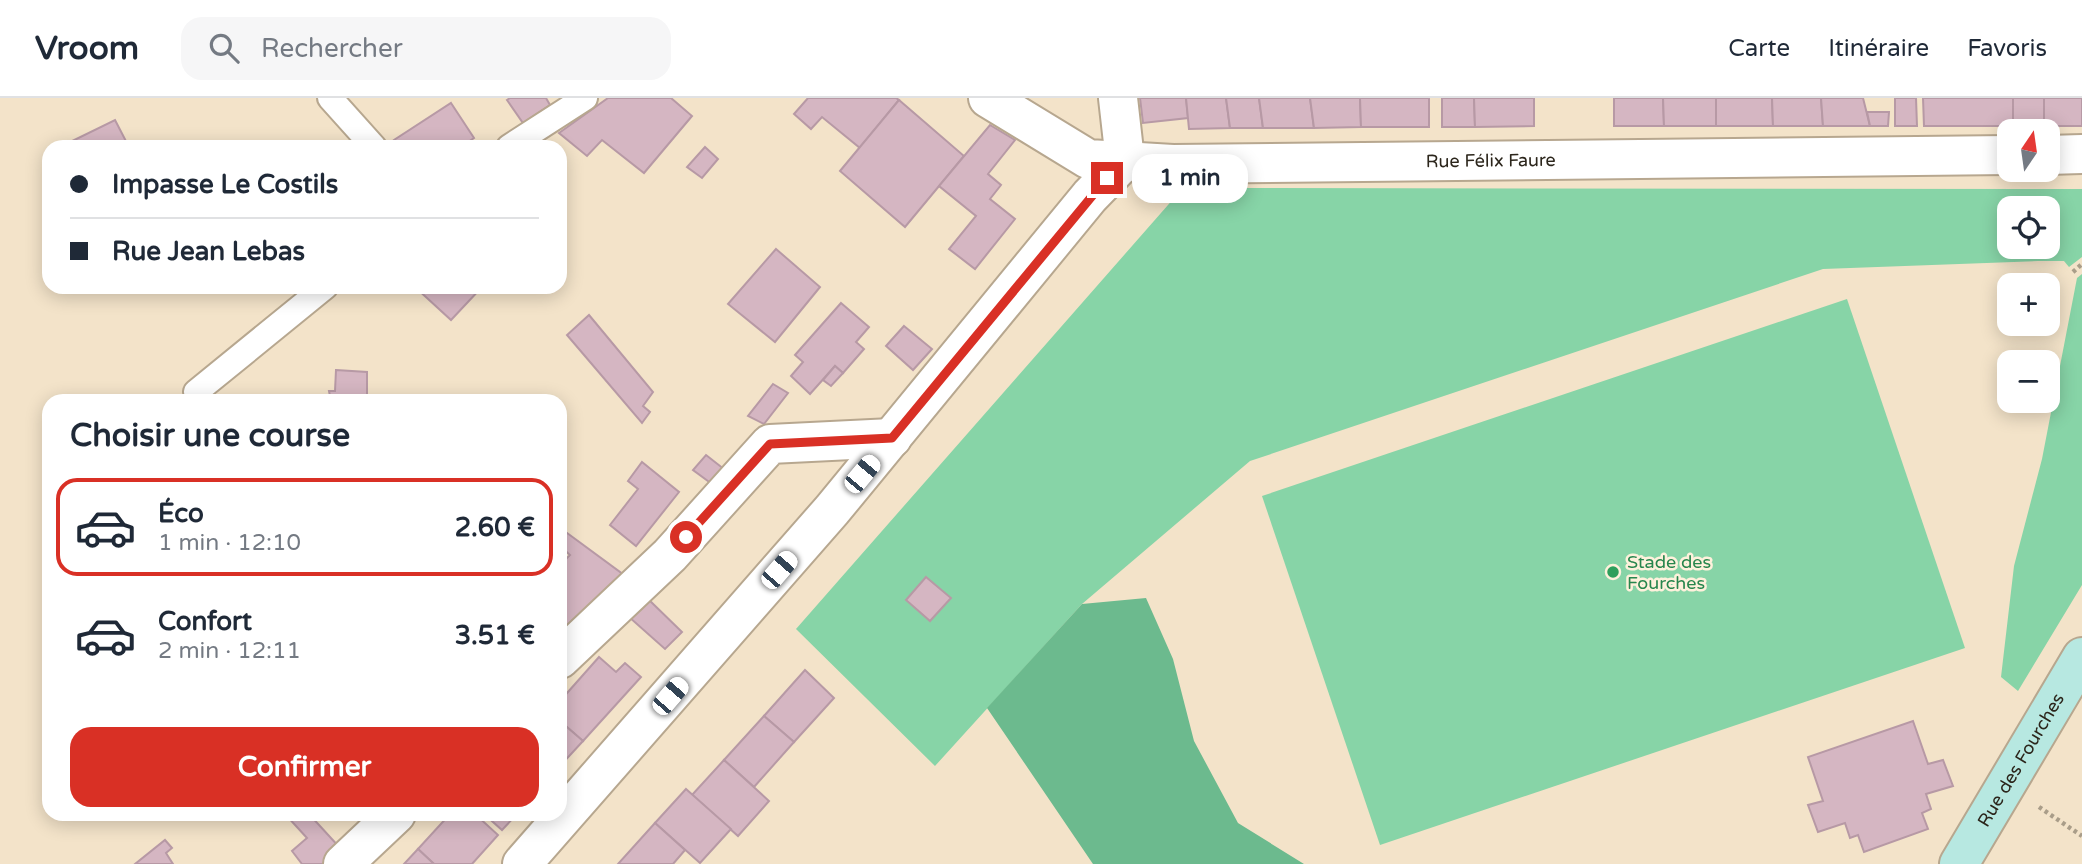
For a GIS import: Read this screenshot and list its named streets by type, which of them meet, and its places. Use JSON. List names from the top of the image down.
{
  "streets": {
    "main road": ["Rue des Fourches"],
    "street": ["Rue Félix Faure"]
  },
  "places": ["Stade des Fourches"],
  "north": "top",
  "page": {
    "header": "Vroom",
    "search": "Rechercher",
    "nav": ["Carte", "Itinéraire", "Favoris"],
    "map_buttons": ["+", "−"],
    "banner": ["Impasse Le Costils", "Rue Jean Lebas"],
    "bubble": "1 min",
    "heading": "Choisir une course",
    "list": [
      {
        "name": "Éco",
        "note": "1 min · 12:10",
        "value": "2.60 €"
      },
      {
        "name": "Confort",
        "note": "2 min · 12:11",
        "value": "3.51 €"
      }
    ],
    "buttons": "Confirmer"
  }
}
